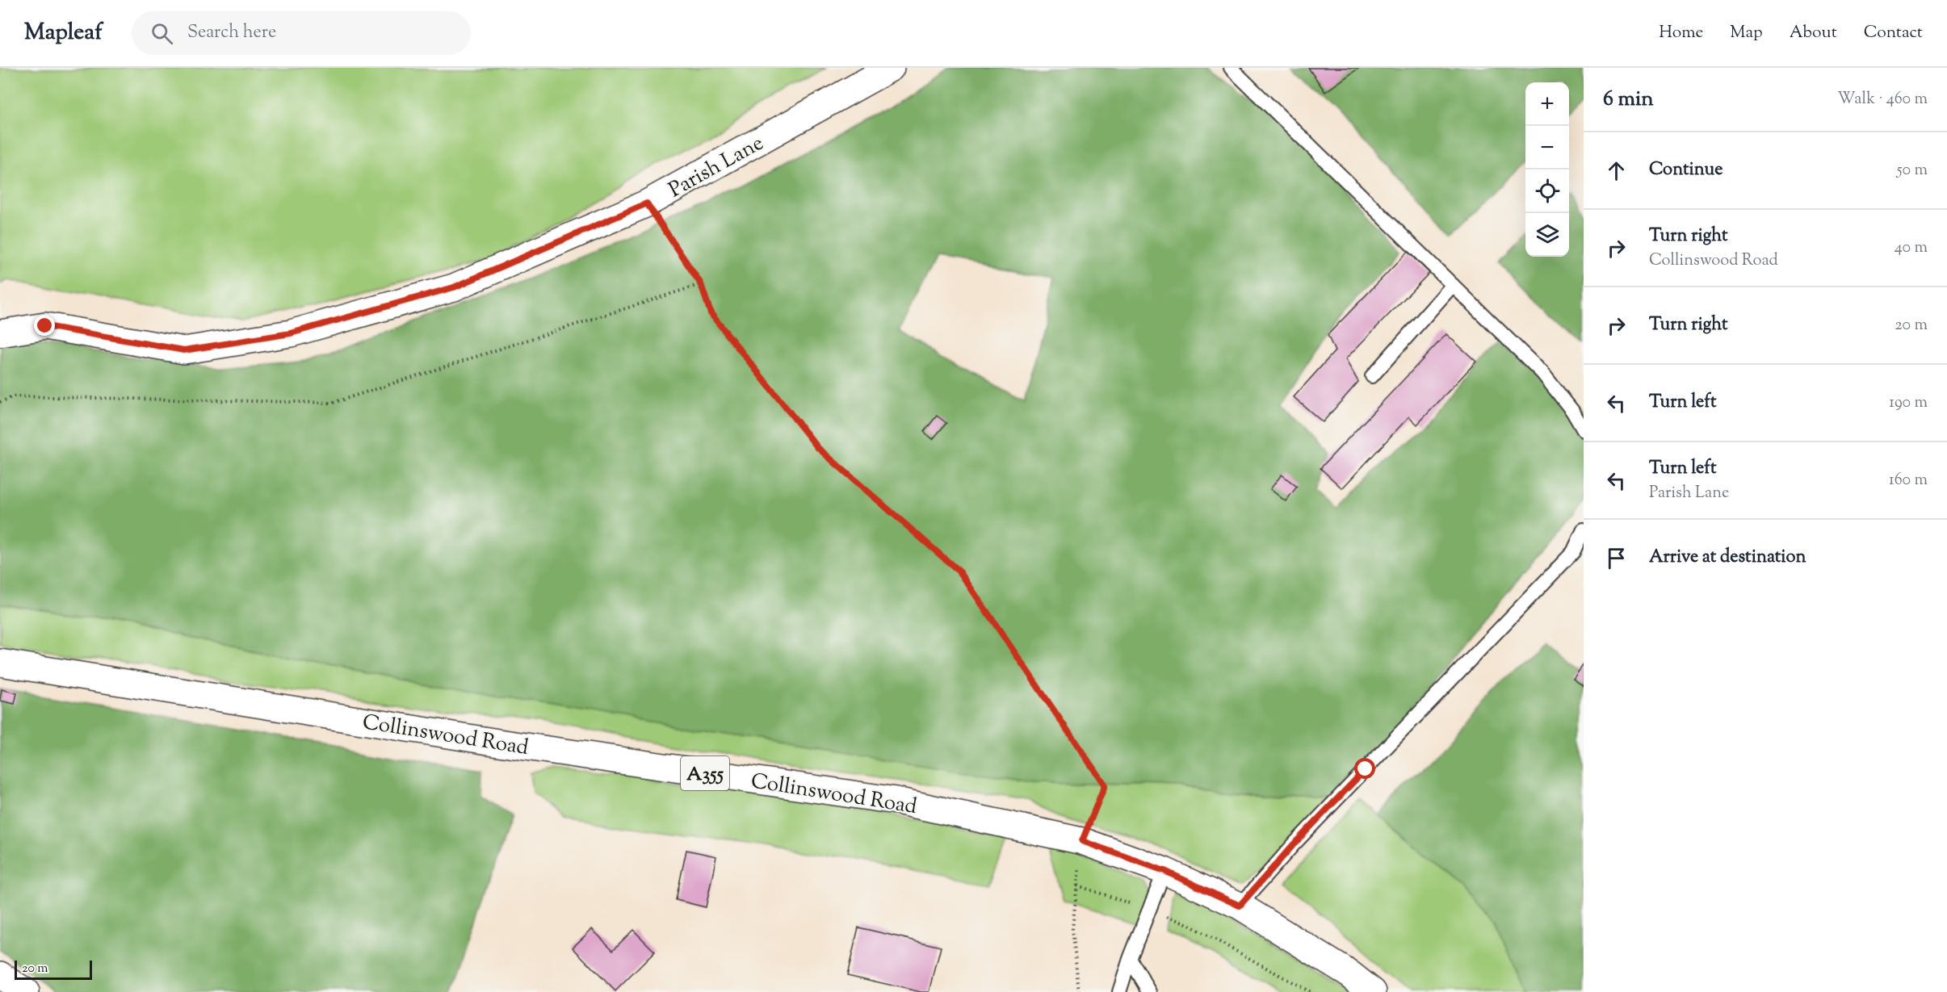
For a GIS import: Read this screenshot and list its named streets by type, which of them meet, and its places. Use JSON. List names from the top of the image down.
{
  "streets": {
    "main road": ["Parish Lane", "Collinswood Road", "A355"]
  },
  "scale_bar": "20 m",
  "page": {
    "header": "Mapleaf",
    "search": "Search here",
    "nav": [
      "Home",
      "Map",
      "About",
      "Contact"
    ],
    "heading": ["6 min", "Walk · 460 m"],
    "map_buttons": ["+", "−"],
    "list": [
      ["Continue", "50 m"],
      ["Turn right", "Collinswood Road", "40 m"],
      ["Turn right", "20 m"],
      ["Turn left", "190 m"],
      ["Turn left", "Parish Lane", "160 m"],
      "Arrive at destination"
    ],
    "scale": "20 m"
  }
}
